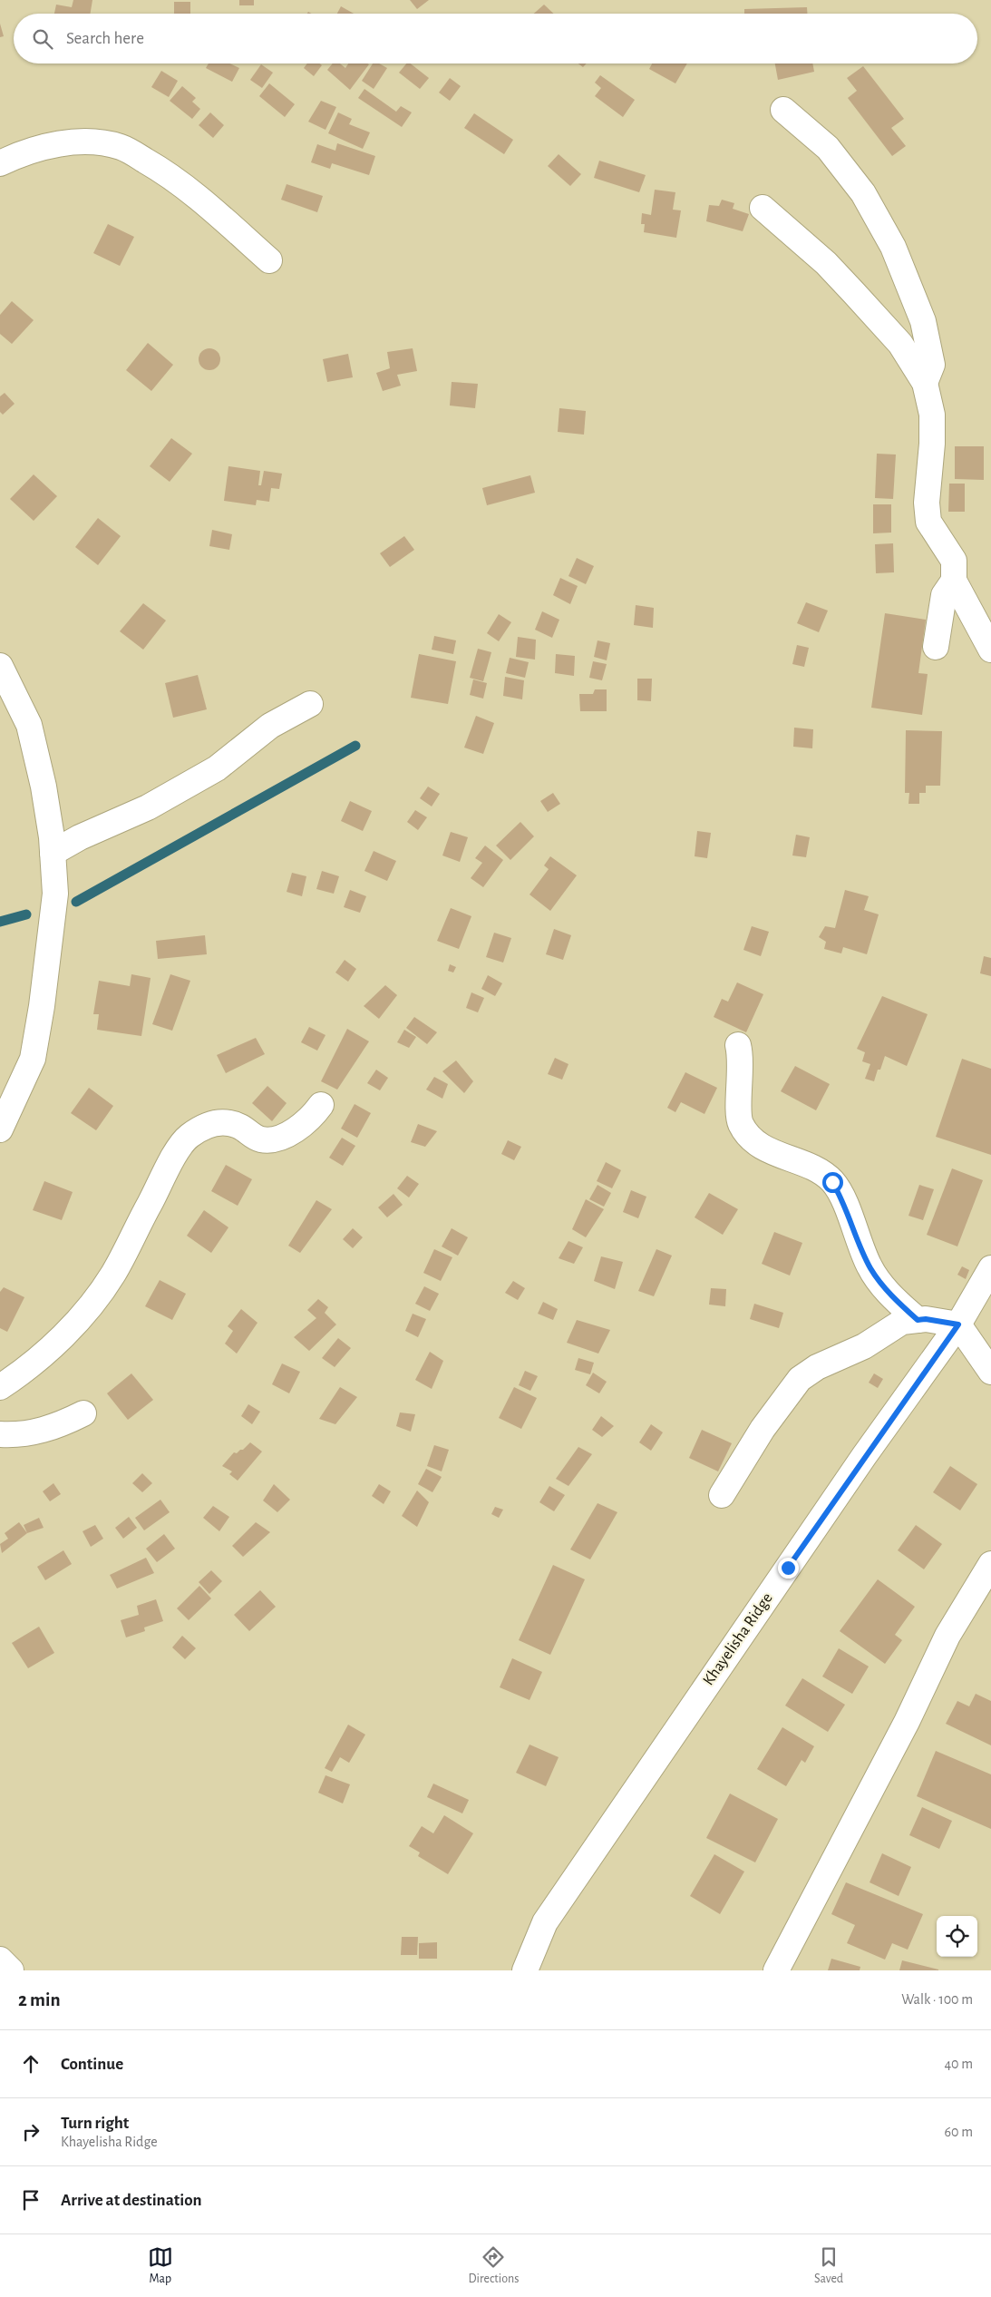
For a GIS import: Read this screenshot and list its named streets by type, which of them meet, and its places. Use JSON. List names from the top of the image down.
{
  "streets": {
    "street": ["Khayelisha Ridge"]
  },
  "page": {
    "search": "Search here",
    "heading": ["2 min", "Walk · 100 m"],
    "list": [
      ["Continue", "40 m"],
      ["Turn right", "Khayelisha Ridge", "60 m"],
      "Arrive at destination"
    ],
    "nav": ["Map", "Directions", "Saved"]
  }
}
